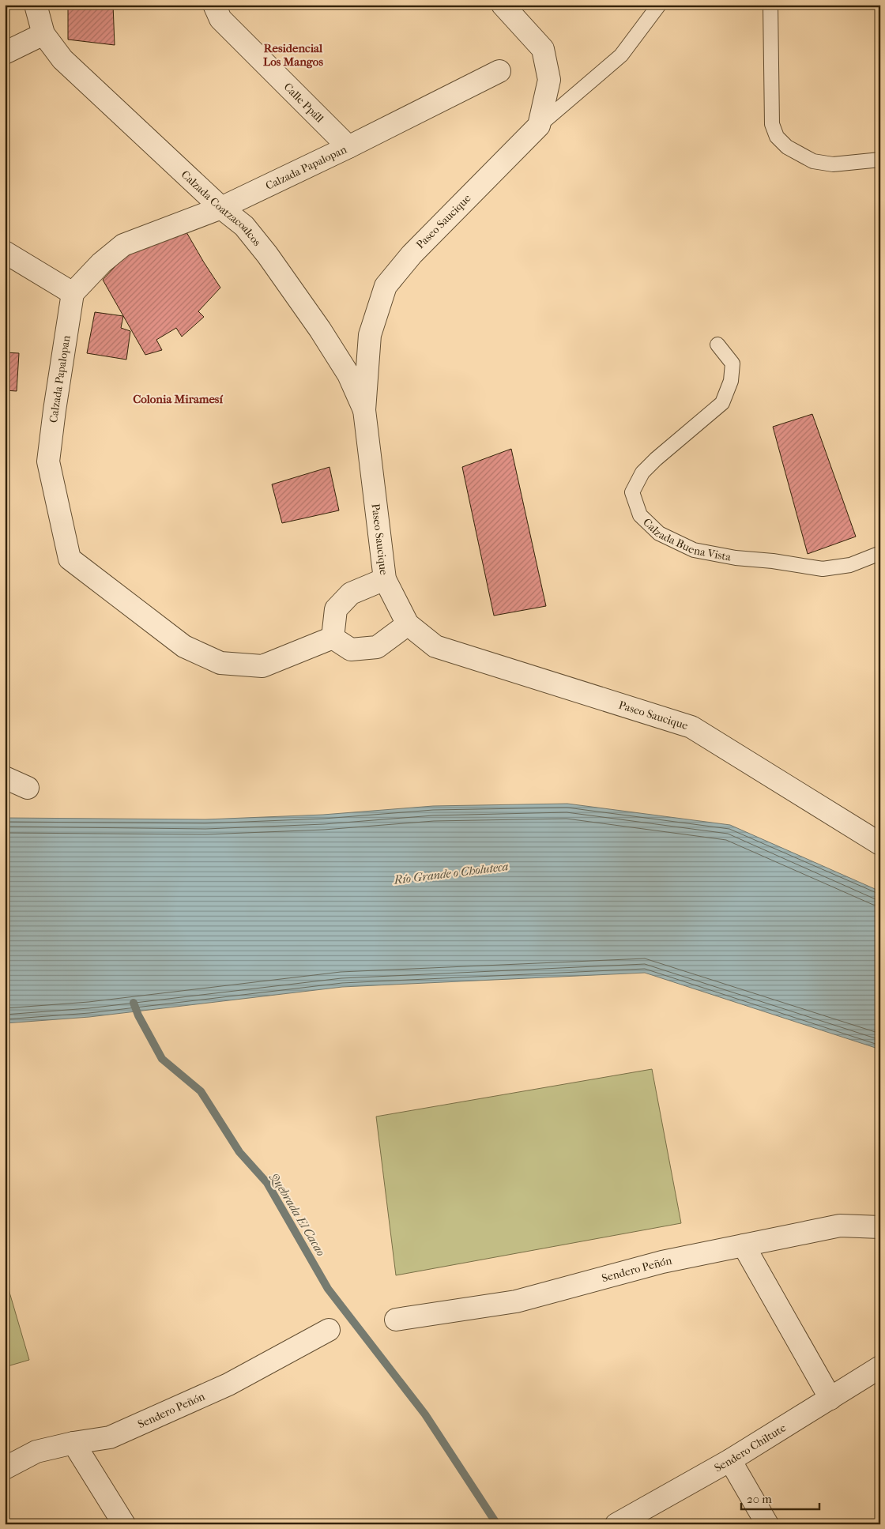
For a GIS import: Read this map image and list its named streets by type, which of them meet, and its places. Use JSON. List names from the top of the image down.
{
  "streets": {
    "street": [
      "Calle Ppáll",
      "Calzada Papalopan",
      "Calzada Coatzacoalcos",
      "Paseo Saucique",
      "Sendero Peñón",
      "Sendero Chiltute"
    ],
    "lane": ["Calzada Buena Vista"]
  },
  "crossings": [
    ["Calle Ppáll", "Calzada Papalopan"],
    ["Calzada Papalopan", "Calzada Coatzacoalcos"],
    ["Calzada Papalopan", "Paseo Saucique"],
    ["Calzada Coatzacoalcos", "Paseo Saucique"]
  ],
  "districts": ["Residencial Los Mangos", "Colonia Miramesí"],
  "water": ["Río Grande o Choluteca", "Quebrada El Cacao"],
  "scale_bar": "20 m"
}
